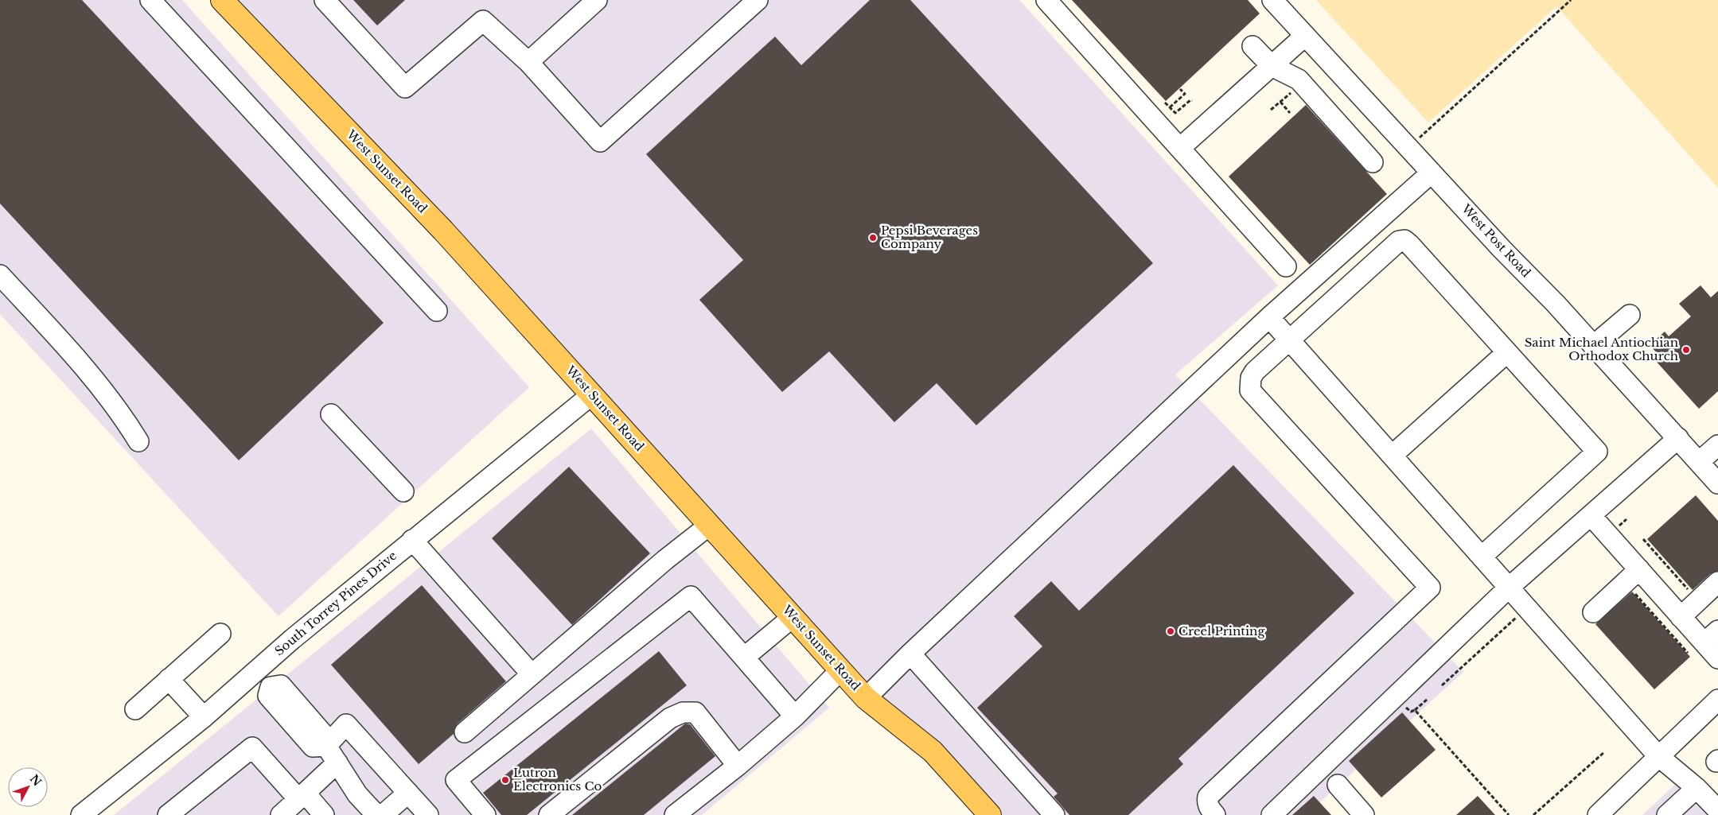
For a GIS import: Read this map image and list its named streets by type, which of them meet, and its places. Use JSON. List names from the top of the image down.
{
  "streets": {
    "main road": ["West Sunset Road"],
    "street": ["West Post Road", "South Torrey Pines Drive"]
  },
  "crossings": [
    ["West Sunset Road", "South Torrey Pines Drive"]
  ],
  "places": [
    "Pepsi Beverages Company",
    "Saint Michael Antiochian Orthodox Church",
    "Creel Printing",
    "Lutron Electronics Co"
  ],
  "north": "top right"
}
